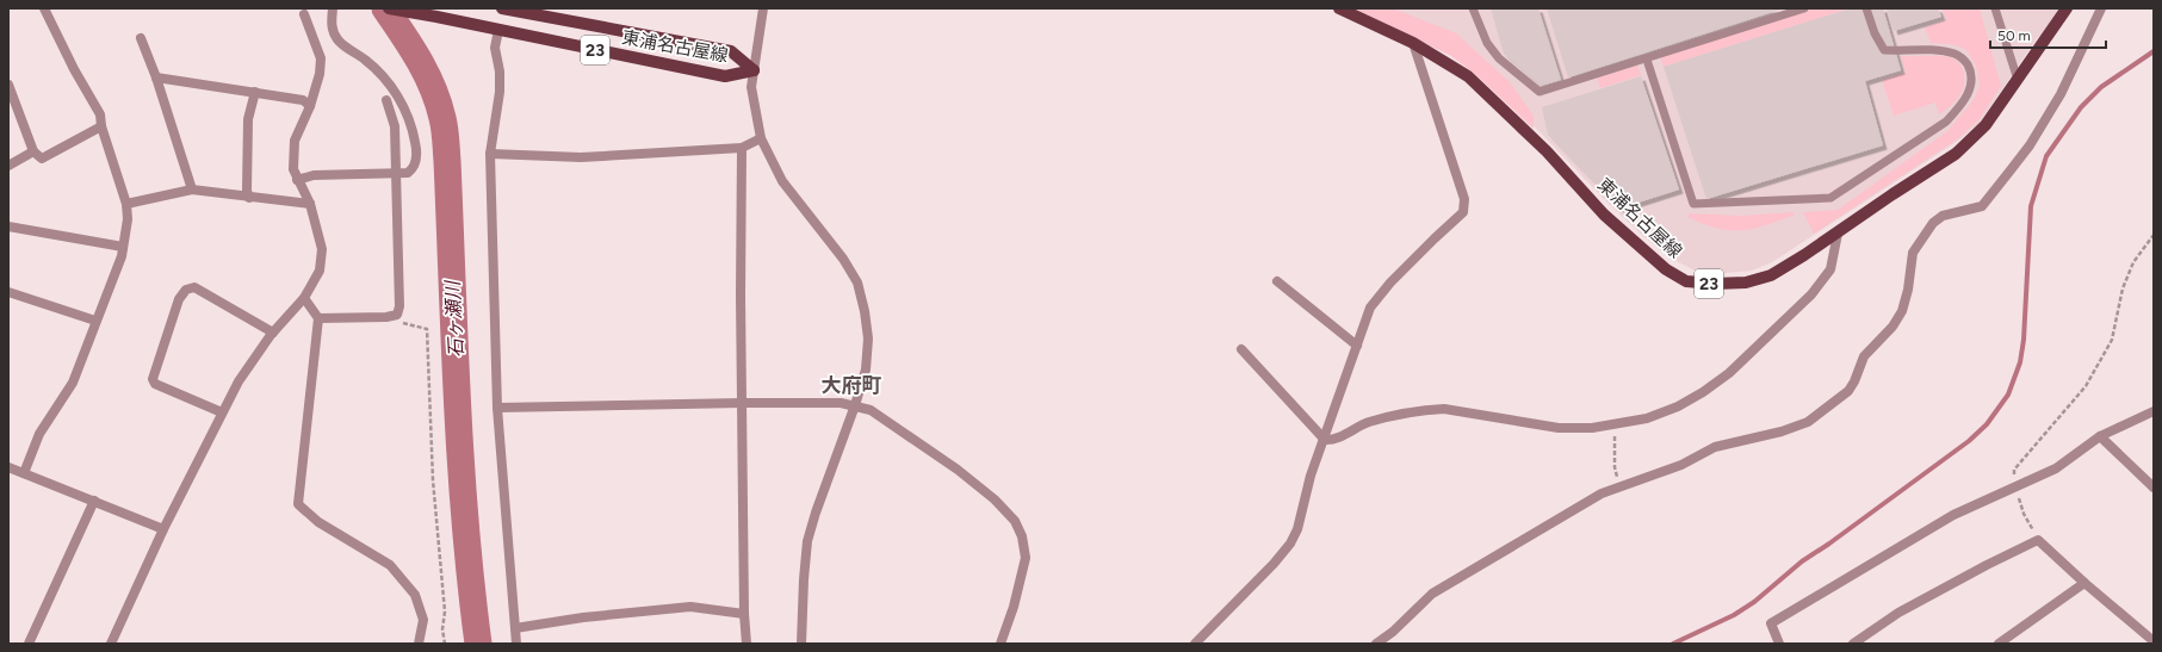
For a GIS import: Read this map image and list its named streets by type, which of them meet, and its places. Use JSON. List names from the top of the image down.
{
  "streets": {
    "main road": ["東浦名古屋線", "23"]
  },
  "districts": ["大府町"],
  "water": ["石ヶ瀬川"],
  "scale_bar": "50 m"
}
